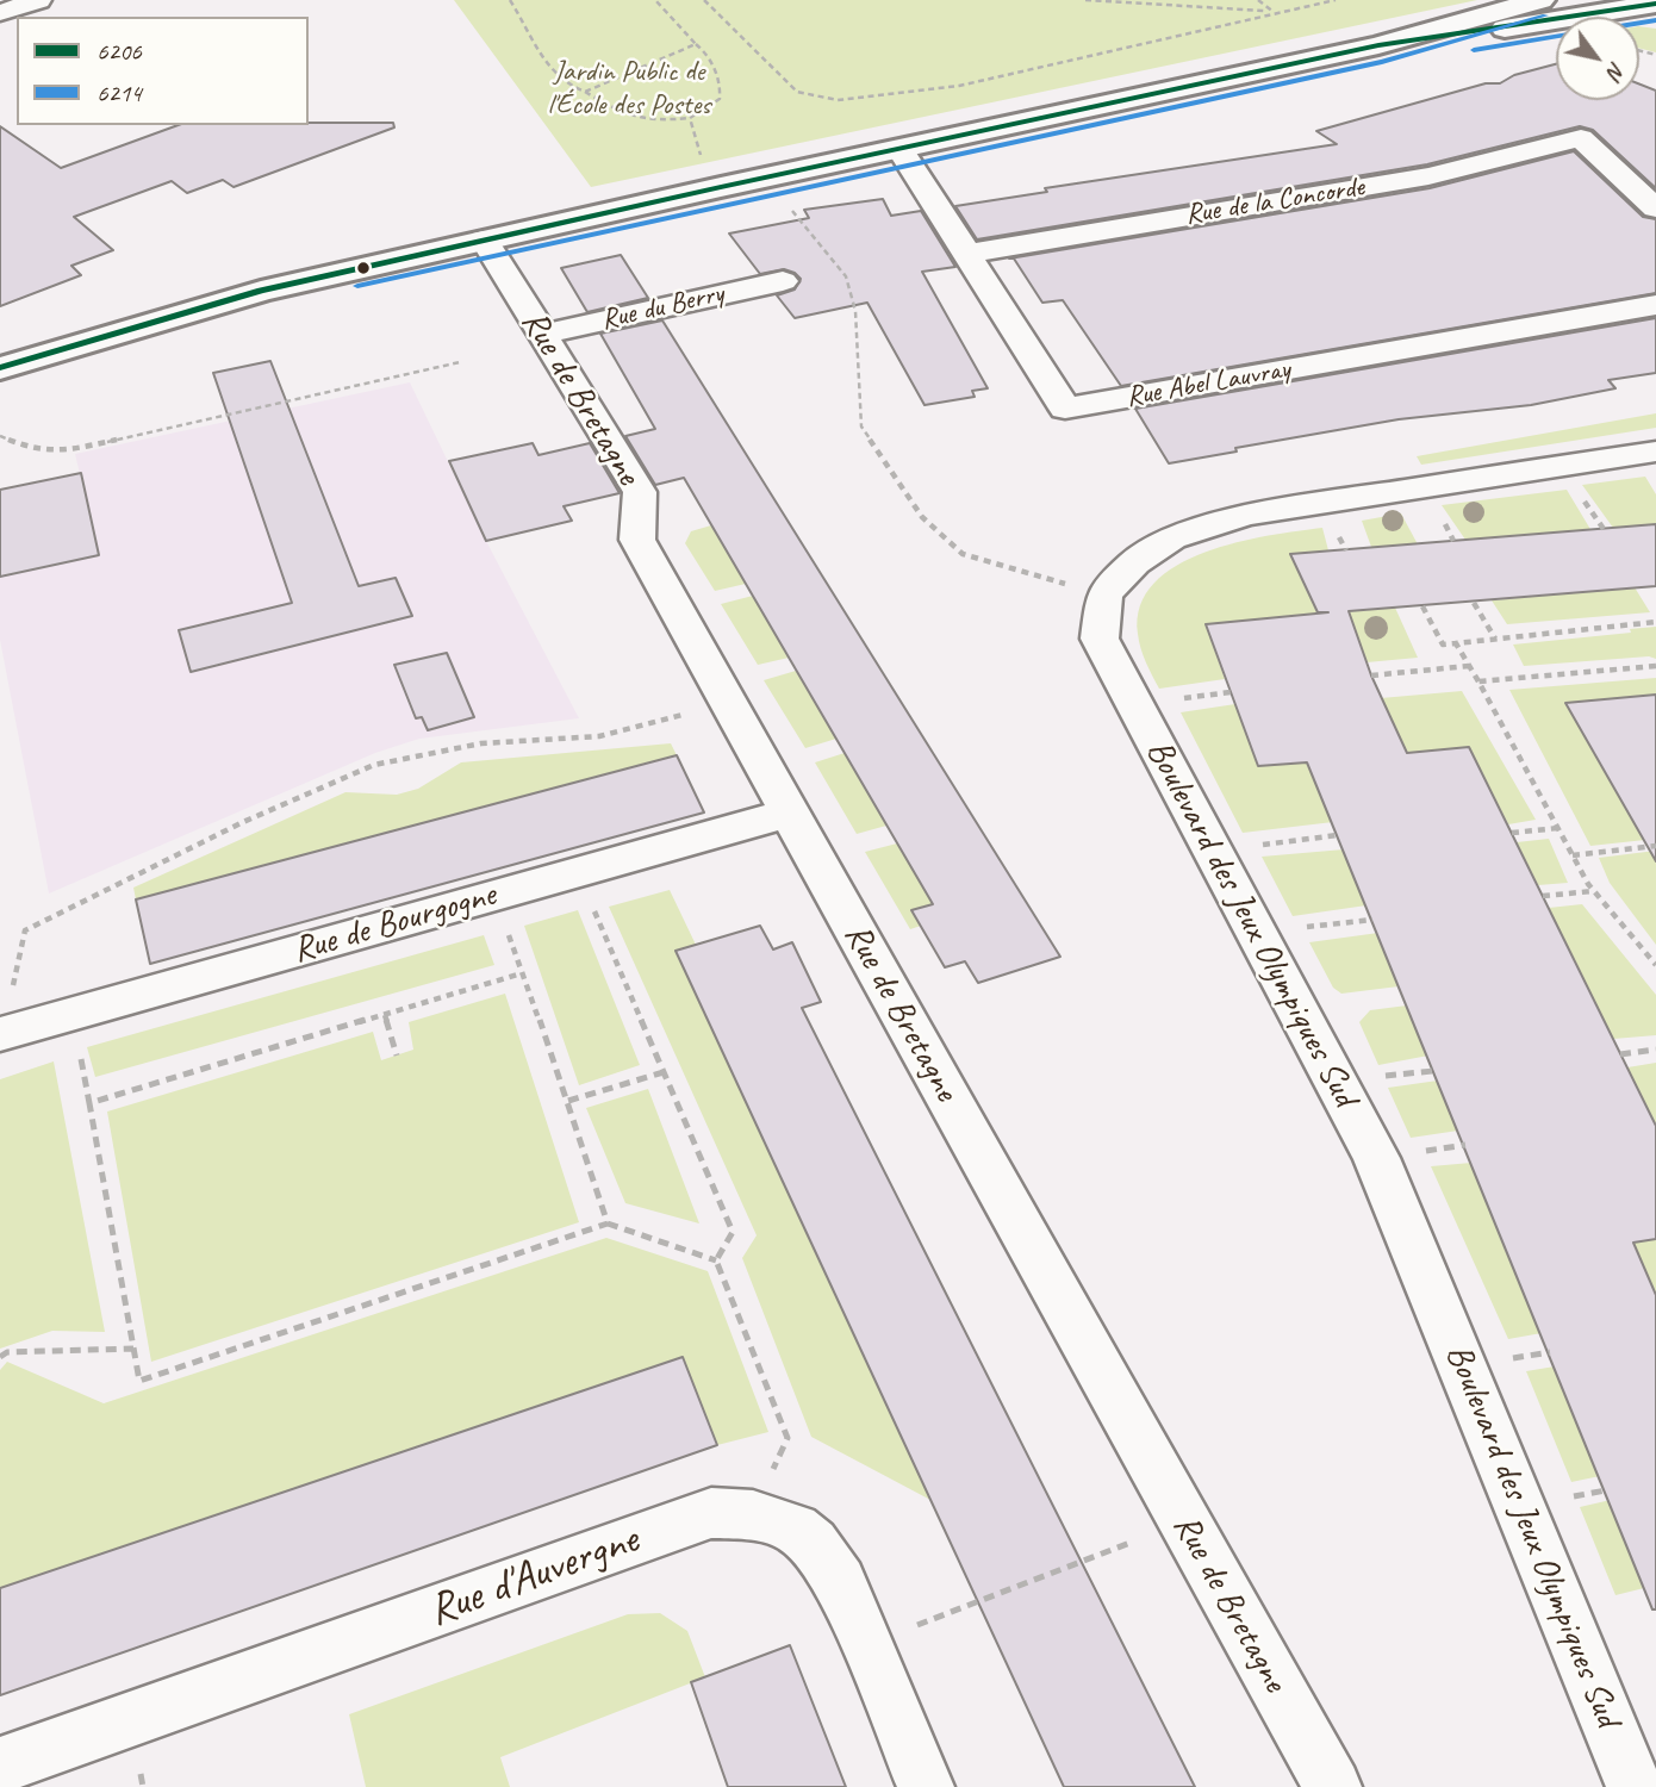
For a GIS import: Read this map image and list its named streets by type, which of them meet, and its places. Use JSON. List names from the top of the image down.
{
  "streets": {
    "street": [
      "Rue de la Concorde",
      "Rue du Berry",
      "Rue Abel Lauvray",
      "Rue de Bretagne",
      "Rue de Bourgogne",
      "Boulevard des Jeux Olympiques Sud",
      "Rue d'Auvergne"
    ]
  },
  "crossings": [
    ["Rue de la Concorde", "Rue Abel Lauvray"],
    ["Rue du Berry", "Rue de Bretagne"],
    ["Rue de Bretagne", "Rue de Bourgogne"]
  ],
  "parks": ["Jardin Public de l'École des Postes"],
  "lines": ["transit line 6206", "transit line 6214"],
  "legend": ["6206", "6214"],
  "north": "bottom right"
}
